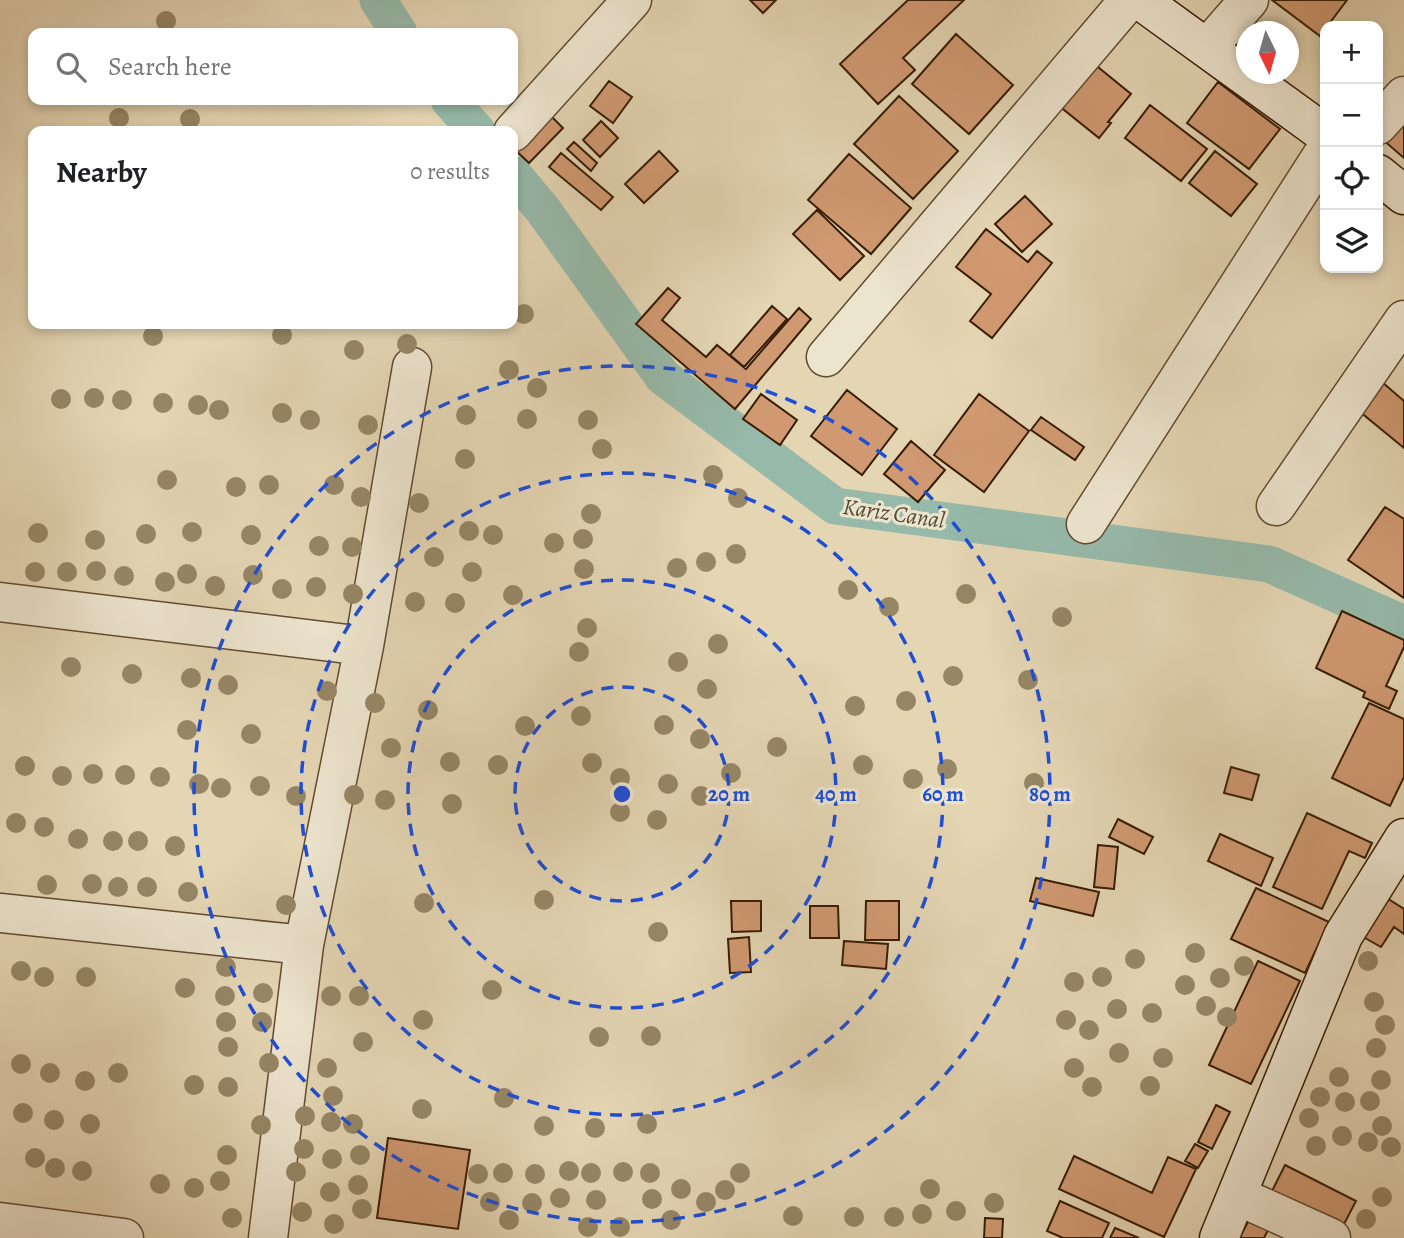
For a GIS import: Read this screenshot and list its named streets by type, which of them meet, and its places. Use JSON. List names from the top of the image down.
{
  "water": ["Kariz Canal"],
  "north": "bottom",
  "page": {
    "map_buttons": ["+", "−"],
    "search": "Search here",
    "heading": ["Nearby", "0 results"]
  },
  "rings": [
    "20 m",
    "40 m",
    "60 m",
    "80 m"
  ]
}
